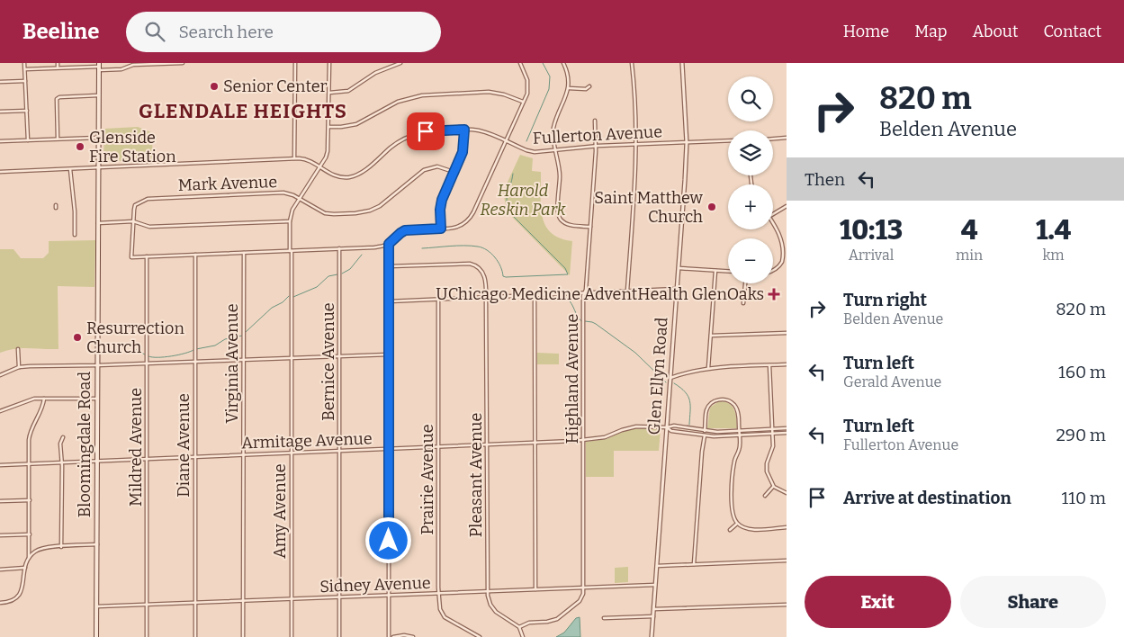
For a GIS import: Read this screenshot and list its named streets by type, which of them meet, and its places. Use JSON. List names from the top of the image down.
{
  "streets": {
    "main road": ["Bloomingdale Road"],
    "street": [
      "Fullerton Avenue",
      "Mark Avenue",
      "Bernice Avenue",
      "Virginia Avenue",
      "Glen Ellyn Road",
      "Highland Avenue",
      "Armitage Avenue",
      "Diane Avenue",
      "Mildred Avenue",
      "Pleasant Avenue",
      "Prairie Avenue",
      "Amy Avenue",
      "Sidney Avenue"
    ]
  },
  "crossings": [
    ["Fullerton Avenue", "Glen Ellyn Road"],
    ["Fullerton Avenue", "Highland Avenue"],
    ["Fullerton Avenue", "Amy Avenue"],
    ["Mark Avenue", "Amy Avenue"],
    ["Bernice Avenue", "Armitage Avenue"],
    ["Bernice Avenue", "Sidney Avenue"],
    ["Virginia Avenue", "Armitage Avenue"],
    ["Virginia Avenue", "Sidney Avenue"],
    ["Glen Ellyn Road", "Armitage Avenue"],
    ["Glen Ellyn Road", "Sidney Avenue"],
    ["Highland Avenue", "Armitage Avenue"],
    ["Highland Avenue", "Sidney Avenue"],
    ["Armitage Avenue", "Bloomingdale Road"],
    ["Armitage Avenue", "Diane Avenue"],
    ["Armitage Avenue", "Mildred Avenue"],
    ["Armitage Avenue", "Pleasant Avenue"],
    ["Armitage Avenue", "Prairie Avenue"],
    ["Armitage Avenue", "Amy Avenue"],
    ["Bloomingdale Road", "Sidney Avenue"],
    ["Diane Avenue", "Sidney Avenue"],
    ["Mildred Avenue", "Sidney Avenue"],
    ["Pleasant Avenue", "Sidney Avenue"],
    ["Prairie Avenue", "Sidney Avenue"],
    ["Amy Avenue", "Sidney Avenue"]
  ],
  "districts": ["GLENDALE HEIGHTS"],
  "parks": ["Harold Reskin Park"],
  "places": {
    "other": [
      "Senior Center",
      "Glenside Fire Station",
      "Saint Matthew Church",
      "Resurrection Church"
    ],
    "health": ["UChicago Medicine AdventHealth GlenOaks"]
  },
  "page": {
    "header": "Beeline",
    "search": "Search here",
    "nav": [
      "Home",
      "Map",
      "About",
      "Contact"
    ],
    "turn": ["820 m", "Belden Avenue"],
    "map_buttons": ["+", "−"],
    "then": "Then",
    "eta": [
      "10:13",
      "Arrival",
      "4",
      "min",
      "1.4",
      "km"
    ],
    "list": [
      {
        "name": "Turn right",
        "note": "Belden Avenue",
        "value": "820 m"
      },
      {
        "name": "Turn left",
        "note": "Gerald Avenue",
        "value": "160 m"
      },
      {
        "name": "Turn left",
        "note": "Fullerton Avenue",
        "value": "290 m"
      },
      {
        "name": "Arrive at destination",
        "value": "110 m"
      }
    ],
    "buttons": ["Exit", "Share"]
  }
}
